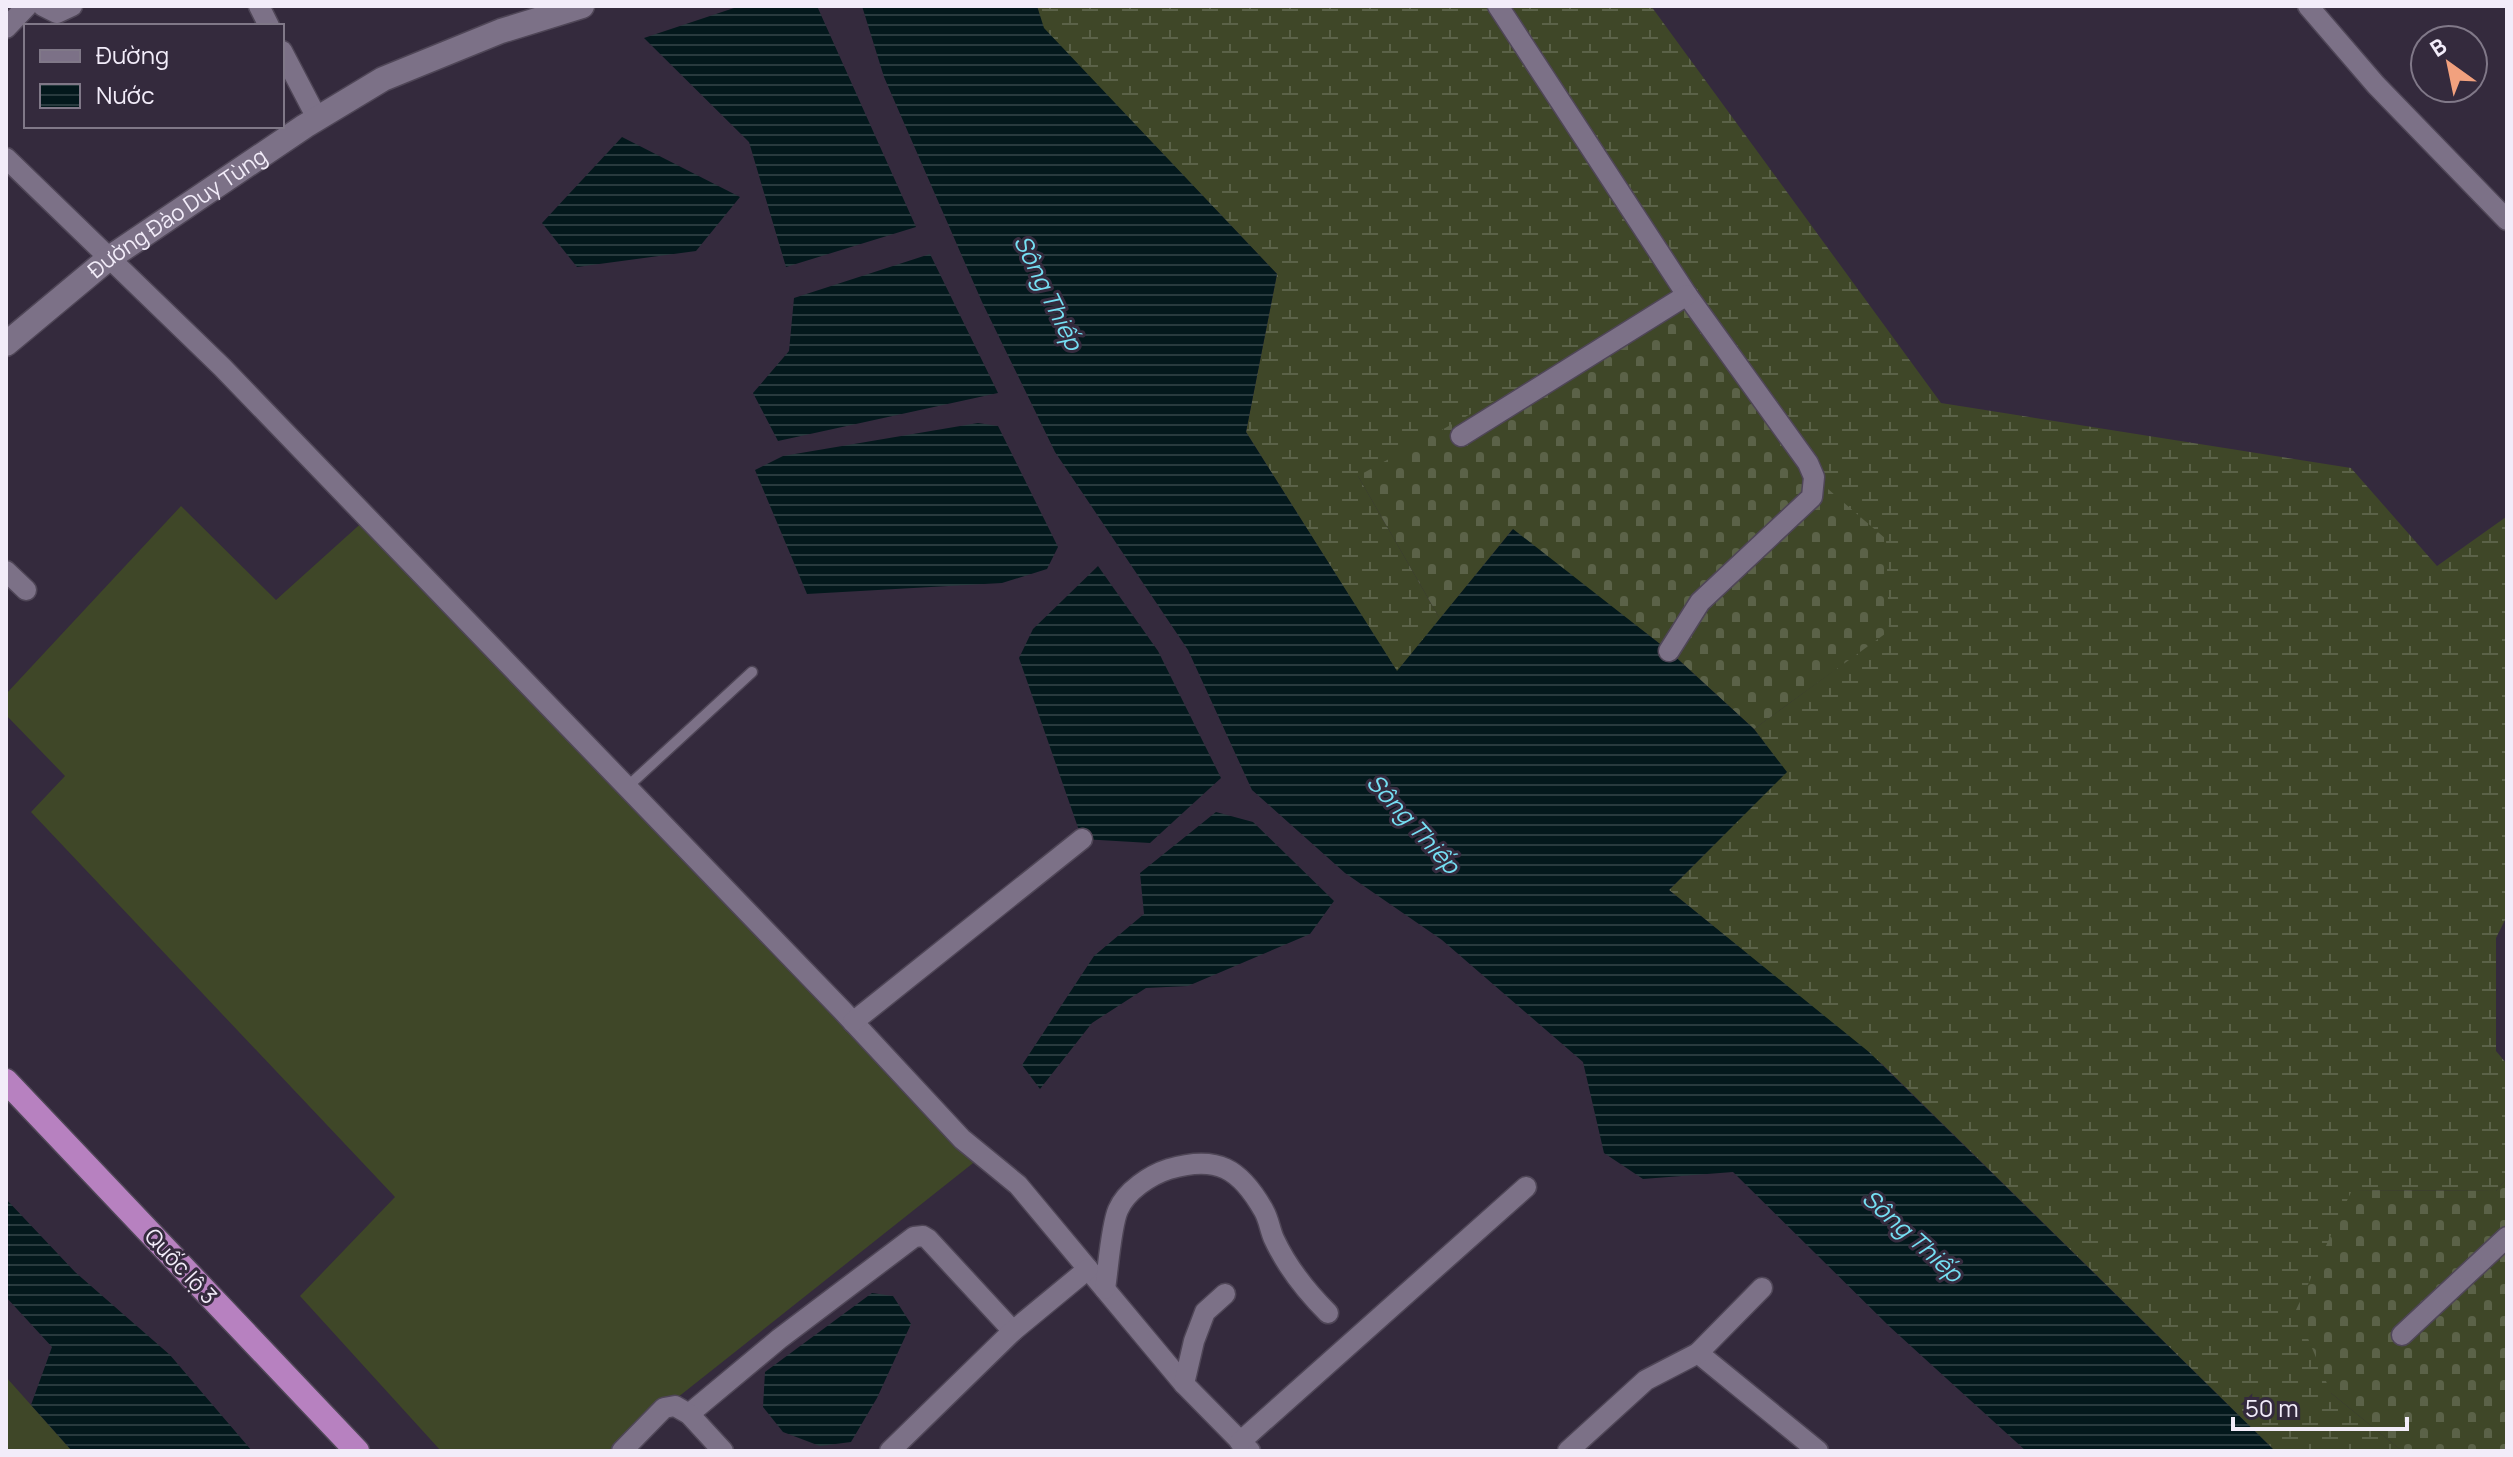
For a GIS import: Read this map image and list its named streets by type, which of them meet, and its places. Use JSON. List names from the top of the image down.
{
  "streets": {
    "highway": ["Quốc lộ 3"],
    "street": ["Đường Đào Duy Tùng"]
  },
  "water": ["Sông Thiếp"],
  "legend": ["Đường", "Nước"],
  "scale_bar": "50 m",
  "north": "top left"
}
